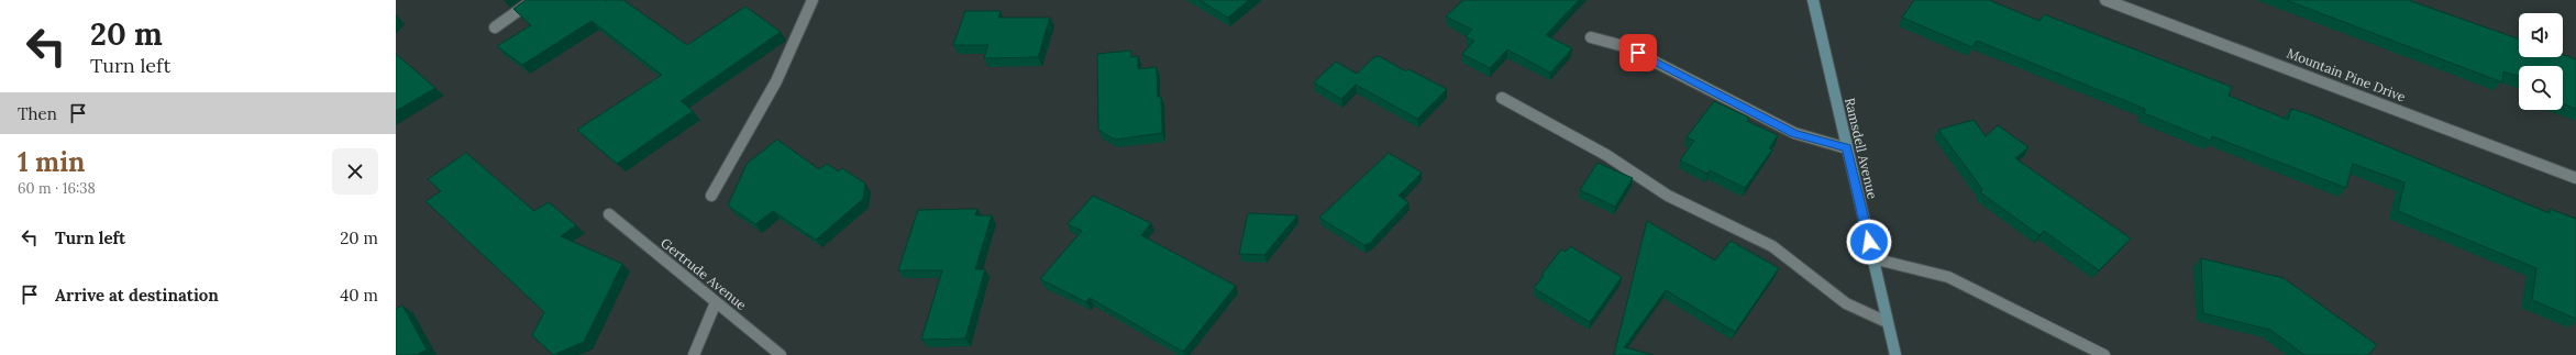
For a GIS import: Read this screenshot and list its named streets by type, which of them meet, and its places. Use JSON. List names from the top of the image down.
{
  "streets": {
    "street": ["Mountain Pine Drive", "Ramsdell Avenue", "Gertrude Avenue"]
  },
  "page": {
    "turn": ["20 m", "Turn left"],
    "then": "Then",
    "heading": ["1 min", "60 m · 16:38"],
    "list": [
      {
        "name": "Turn left",
        "value": "20 m"
      },
      {
        "name": "Arrive at destination",
        "value": "40 m"
      }
    ]
  }
}
